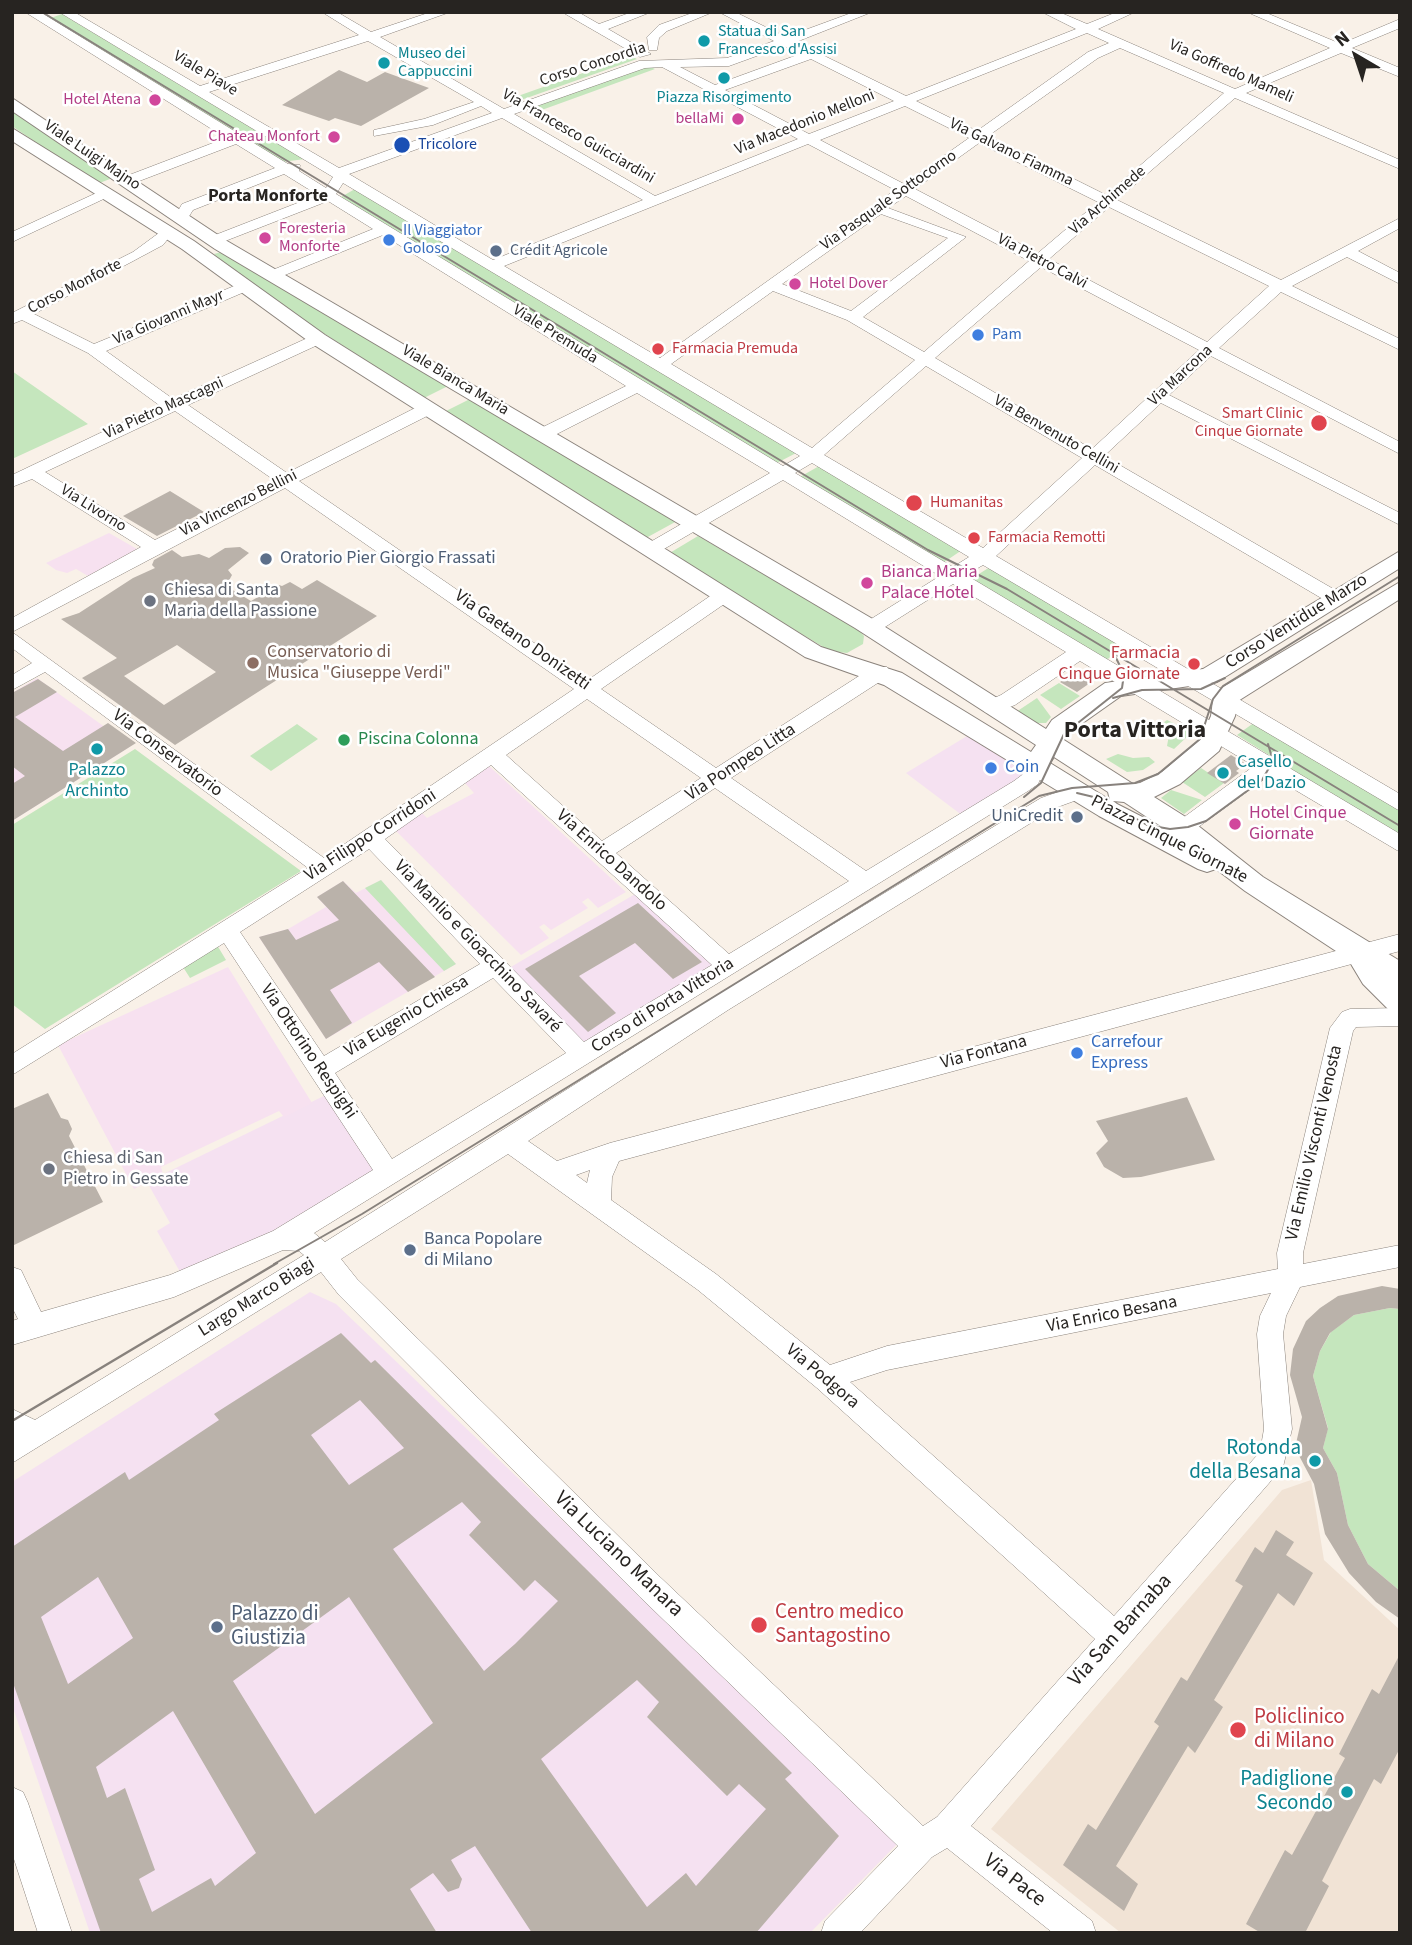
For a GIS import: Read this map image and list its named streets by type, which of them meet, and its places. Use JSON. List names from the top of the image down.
{
  "streets": {
    "main road": [
      "Viale Luigi Majno",
      "Viale Bianca Maria",
      "Via Vincenzo Bellini",
      "Corso Ventidue Marzo",
      "Piazza Cinque Giornate"
    ],
    "street": [
      "Corso Concordia",
      "Via Goffredo Mameli",
      "Viale Piave",
      "Via Macedonio Melloni",
      "Via Francesco Guicciardini",
      "Via Galvano Fiamma",
      "Via Pasquale Sottocorno",
      "Via Archimede",
      "Via Pietro Calvi",
      "Corso Monforte",
      "Via Giovanni Mayr",
      "Viale Premuda",
      "Via Marcona",
      "Via Pietro Mascagni",
      "Via Benvenuto Cellini",
      "Via Livorno",
      "Via Gaetano Donizetti",
      "Via Conservatorio",
      "Via Pompeo Litta",
      "Via Filippo Corridoni",
      "Via Enrico Dandolo",
      "Via Manlio e Gioacchino Savaré",
      "Corso di Porta Vittoria",
      "Via Eugenio Chiesa",
      "Via Ottorino Respighi",
      "Via Fontana",
      "Via Emilio Visconti Venosta",
      "Largo Marco Biagi",
      "Via Enrico Besana",
      "Via Podgora",
      "Via Luciano Manara",
      "Via San Barnaba",
      "Via Pace"
    ]
  },
  "crossings": [
    ["Corso Concordia", "Viale Piave"],
    ["Corso Concordia", "Via Francesco Guicciardini"],
    ["Corso Concordia", "Viale Luigi Majno"],
    ["Corso Concordia", "Via Pietro Calvi"],
    ["Corso Concordia", "Viale Premuda"],
    ["Via Goffredo Mameli", "Via Macedonio Melloni"],
    ["Via Goffredo Mameli", "Via Pasquale Sottocorno"],
    ["Via Goffredo Mameli", "Via Archimede"],
    ["Viale Piave", "Viale Premuda"],
    ["Via Macedonio Melloni", "Via Francesco Guicciardini"],
    ["Via Macedonio Melloni", "Via Galvano Fiamma"],
    ["Via Macedonio Melloni", "Via Pietro Calvi"],
    ["Via Macedonio Melloni", "Viale Premuda"],
    ["Via Galvano Fiamma", "Via Pasquale Sottocorno"],
    ["Via Galvano Fiamma", "Via Archimede"],
    ["Via Galvano Fiamma", "Via Marcona"],
    ["Viale Luigi Majno", "Corso Monforte"],
    ["Viale Luigi Majno", "Viale Bianca Maria"],
    ["Via Pasquale Sottocorno", "Via Pietro Calvi"],
    ["Via Pasquale Sottocorno", "Viale Premuda"],
    ["Via Pasquale Sottocorno", "Via Benvenuto Cellini"],
    ["Via Archimede", "Via Pietro Calvi"],
    ["Via Archimede", "Viale Premuda"],
    ["Via Archimede", "Via Benvenuto Cellini"],
    ["Via Pietro Calvi", "Via Marcona"],
    ["Corso Monforte", "Via Gaetano Donizetti"],
    ["Via Giovanni Mayr", "Via Gaetano Donizetti"],
    ["Viale Premuda", "Via Marcona"],
    ["Viale Premuda", "Corso Ventidue Marzo"],
    ["Via Marcona", "Via Benvenuto Cellini"],
    ["Viale Bianca Maria", "Via Vincenzo Bellini"],
    ["Viale Bianca Maria", "Piazza Cinque Giornate"],
    ["Via Pietro Mascagni", "Via Livorno"],
    ["Via Pietro Mascagni", "Via Gaetano Donizetti"],
    ["Via Benvenuto Cellini", "Corso Ventidue Marzo"],
    ["Via Vincenzo Bellini", "Via Livorno"],
    ["Via Vincenzo Bellini", "Via Gaetano Donizetti"],
    ["Corso Ventidue Marzo", "Piazza Cinque Giornate"],
    ["Via Gaetano Donizetti", "Via Pompeo Litta"],
    ["Via Gaetano Donizetti", "Via Filippo Corridoni"],
    ["Via Gaetano Donizetti", "Corso di Porta Vittoria"],
    ["Via Conservatorio", "Via Filippo Corridoni"],
    ["Via Pompeo Litta", "Via Enrico Dandolo"],
    ["Via Filippo Corridoni", "Via Enrico Dandolo"],
    ["Via Filippo Corridoni", "Via Manlio e Gioacchino Savaré"],
    ["Via Filippo Corridoni", "Via Ottorino Respighi"],
    ["Piazza Cinque Giornate", "Corso di Porta Vittoria"],
    ["Via Enrico Dandolo", "Corso di Porta Vittoria"],
    ["Via Manlio e Gioacchino Savaré", "Corso di Porta Vittoria"],
    ["Via Manlio e Gioacchino Savaré", "Via Eugenio Chiesa"],
    ["Corso di Porta Vittoria", "Via Ottorino Respighi"],
    ["Corso di Porta Vittoria", "Largo Marco Biagi"],
    ["Corso di Porta Vittoria", "Via Podgora"],
    ["Corso di Porta Vittoria", "Via Luciano Manara"],
    ["Via Eugenio Chiesa", "Via Ottorino Respighi"],
    ["Via Fontana", "Via Podgora"],
    ["Via Emilio Visconti Venosta", "Via Enrico Besana"],
    ["Via Emilio Visconti Venosta", "Via San Barnaba"],
    ["Largo Marco Biagi", "Via Luciano Manara"],
    ["Via Enrico Besana", "Via Podgora"],
    ["Via Enrico Besana", "Via San Barnaba"],
    ["Via Podgora", "Via San Barnaba"],
    ["Via Luciano Manara", "Via San Barnaba"],
    ["Via San Barnaba", "Via Pace"]
  ],
  "districts": ["Porta Monforte", "Porta Vittoria"],
  "places": [
    "Statua di San Francesco d'Assisi",
    "Museo dei Cappuccini",
    "Piazza Risorgimento",
    "Hotel Atena",
    "bellaMi",
    "Chateau Monfort",
    "Tricolore",
    "Foresteria Monforte",
    "Il Viaggiator Goloso",
    "Crédit Agricole",
    "Hotel Dover",
    "Pam",
    "Farmacia Premuda",
    "Smart Clinic Cinque Giornate",
    "Humanitas",
    "Farmacia Remotti",
    "Oratorio Pier Giorgio Frassati",
    "Bianca Maria Palace Hotel",
    "Chiesa di Santa Maria della Passione",
    "Conservatorio di Musica \"Giuseppe Verdi\"",
    "Farmacia Cinque Giornate",
    "Piscina Colonna",
    "Palazzo Archinto",
    "Coin",
    "Casello del Dazio",
    "UniCredit",
    "Hotel Cinque Giornate",
    "Carrefour Express",
    "Chiesa di San Pietro in Gessate",
    "Banca Popolare di Milano",
    "Rotonda della Besana",
    "Centro medico Santagostino",
    "Palazzo di Giustizia",
    "Policlinico di Milano",
    "Padiglione Secondo"
  ],
  "north": "top left"
}
